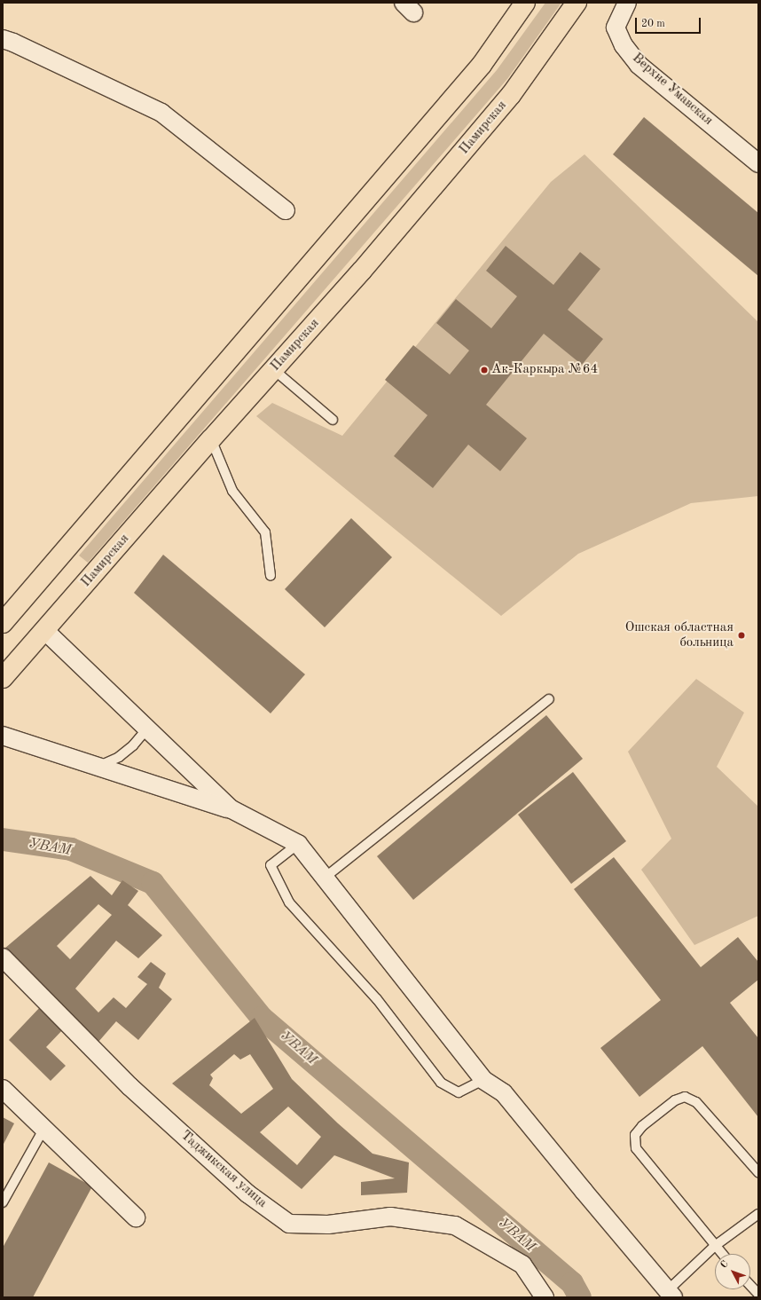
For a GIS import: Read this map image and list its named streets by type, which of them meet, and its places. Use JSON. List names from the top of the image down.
{
  "streets": {
    "main road": ["Памирская"],
    "street": ["Верхне Умавская", "Таджикская улица"]
  },
  "water": ["УВАМ"],
  "places": ["Ак-Каркыра №64", "Ошская областная больница"],
  "scale_bar": "20 m",
  "north": "top left"
}
